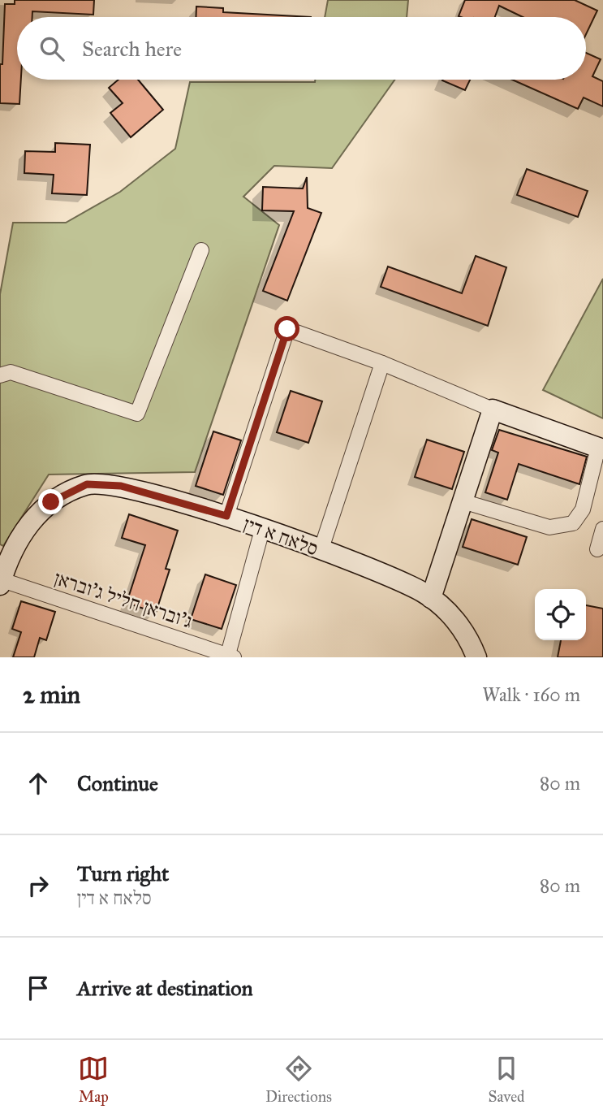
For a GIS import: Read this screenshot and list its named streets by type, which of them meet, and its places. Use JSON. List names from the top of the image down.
{
  "streets": {
    "street": ["סלאח א דין", "ג'ובראן חליל ג'ובראן"]
  },
  "crossings": [
    ["סלאח א דין", "ג'ובראן חליל ג'ובראן"]
  ],
  "page": {
    "search": "Search here",
    "heading": ["2 min", "Walk · 160 m"],
    "list": [
      ["Continue", "80 m"],
      ["Turn right", "סלאח א דין", "80 m"],
      "Arrive at destination"
    ],
    "nav": ["Map", "Directions", "Saved"]
  }
}
